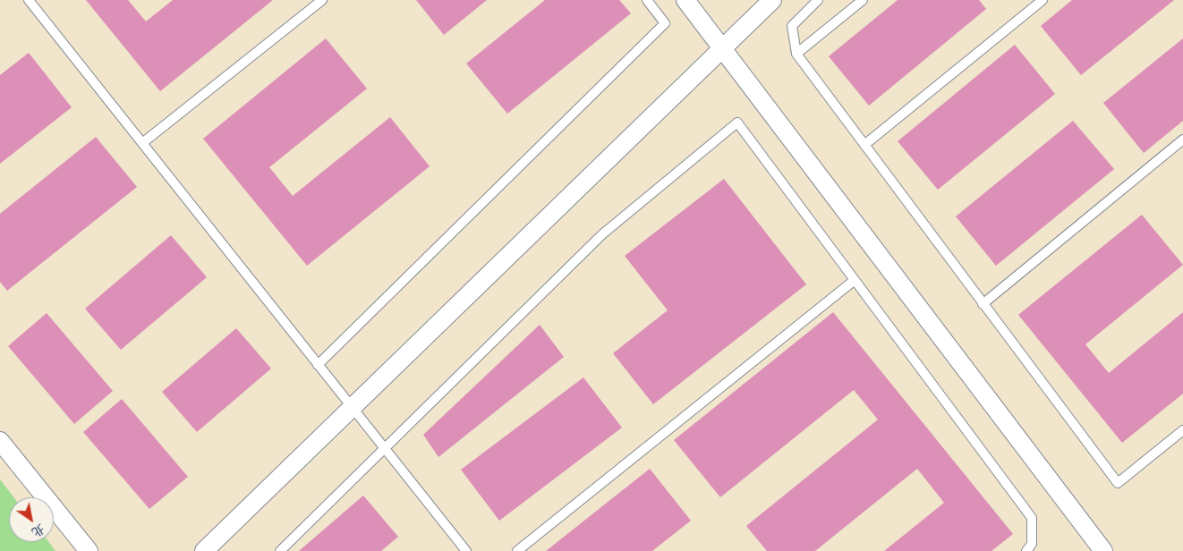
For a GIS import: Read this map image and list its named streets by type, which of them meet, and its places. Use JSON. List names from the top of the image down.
{
  "north": "bottom right"
}
